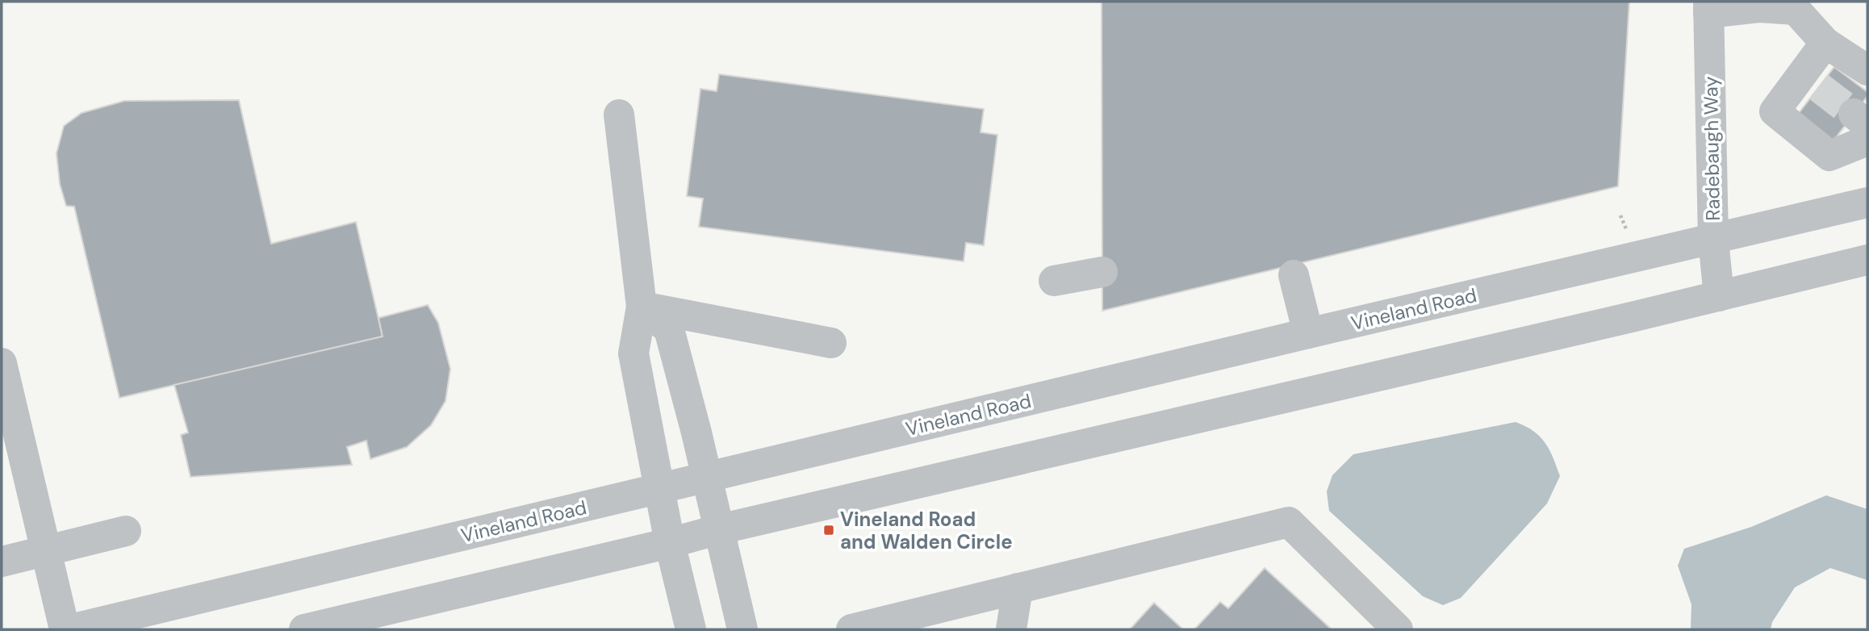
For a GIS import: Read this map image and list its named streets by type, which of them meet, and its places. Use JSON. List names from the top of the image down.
{
  "streets": {
    "street": ["Radebaugh Way", "Vineland Road"]
  },
  "crossings": [
    ["Radebaugh Way", "Vineland Road"]
  ],
  "places": {
    "transit": ["Vineland Road and Walden Circle"]
  }
}
